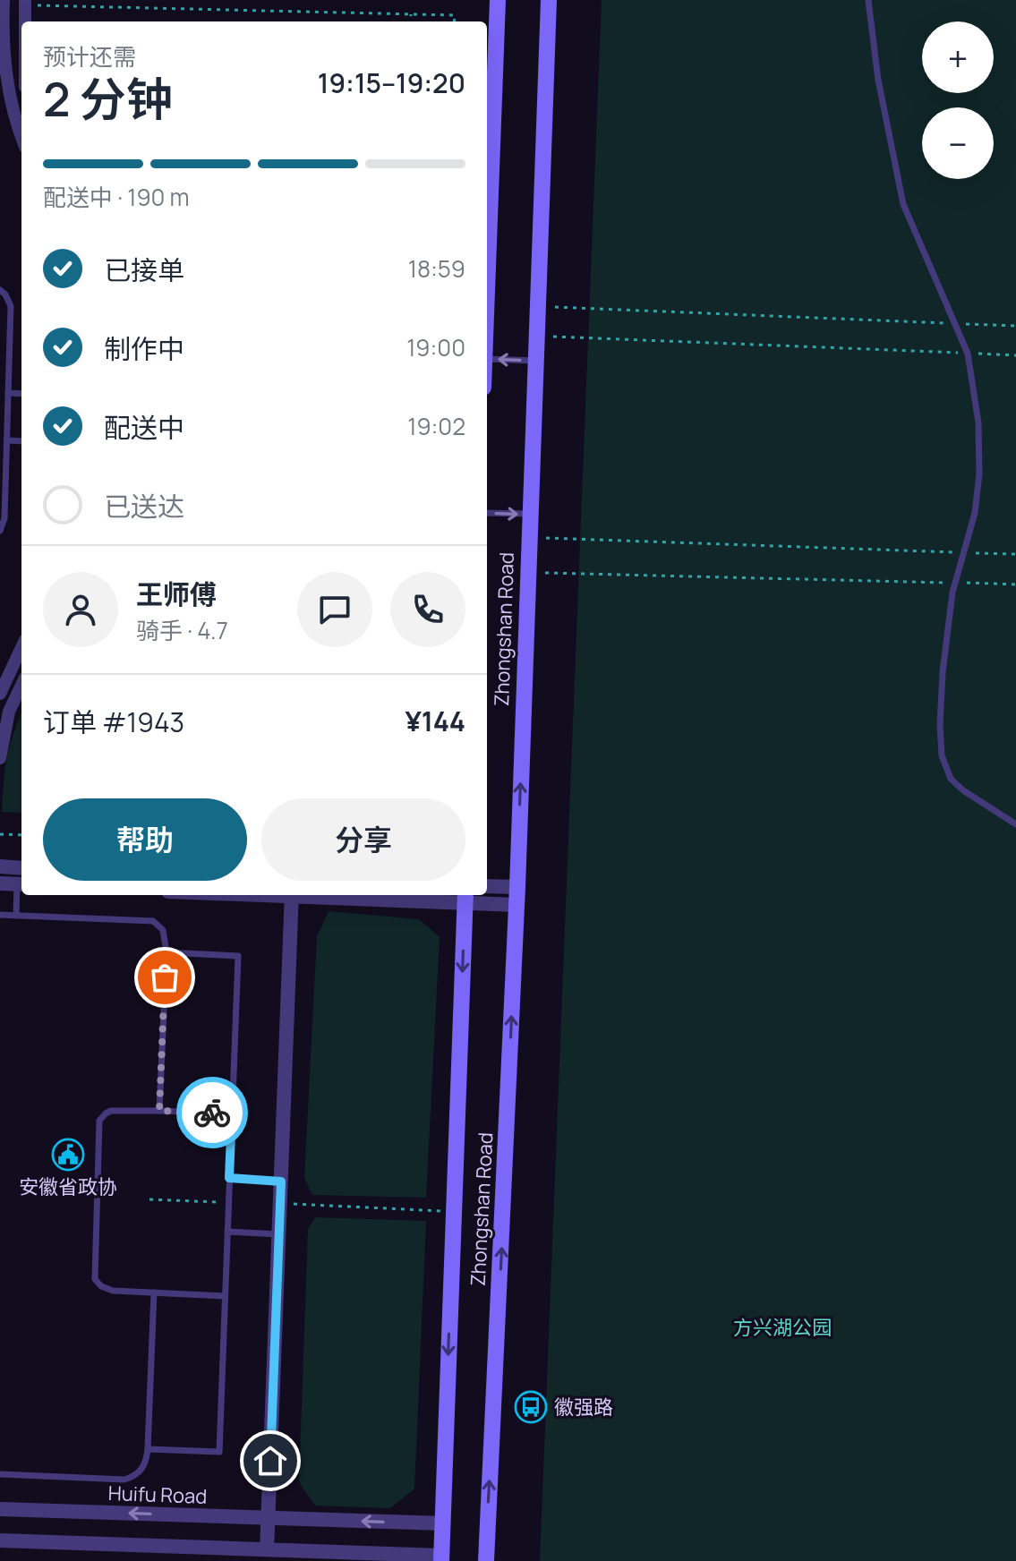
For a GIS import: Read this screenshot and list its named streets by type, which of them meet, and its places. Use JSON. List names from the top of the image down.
{
  "streets": {
    "main road": ["Zhongshan Road"],
    "street": ["Huifu Road"]
  },
  "crossings": [
    ["Zhongshan Road", "Huifu Road"]
  ],
  "parks": ["方兴湖公园"],
  "places": {
    "public building": ["安徽省政协"],
    "bus stop": ["徽强路"]
  },
  "page": {
    "map_buttons": ["+", "−"],
    "heading": ["2 分钟", "预计还需", "19:15–19:20"],
    "panel": [
      "王师傅",
      "骑手 · 4.7",
      "订单 #1943",
      "¥144"
    ],
    "bar": "配送中 · 190 m",
    "list": [
      ["已接单", "18:59"],
      ["制作中", "19:00"],
      ["配送中", "19:02"],
      "已送达"
    ],
    "buttons": ["帮助", "分享"]
  }
}
